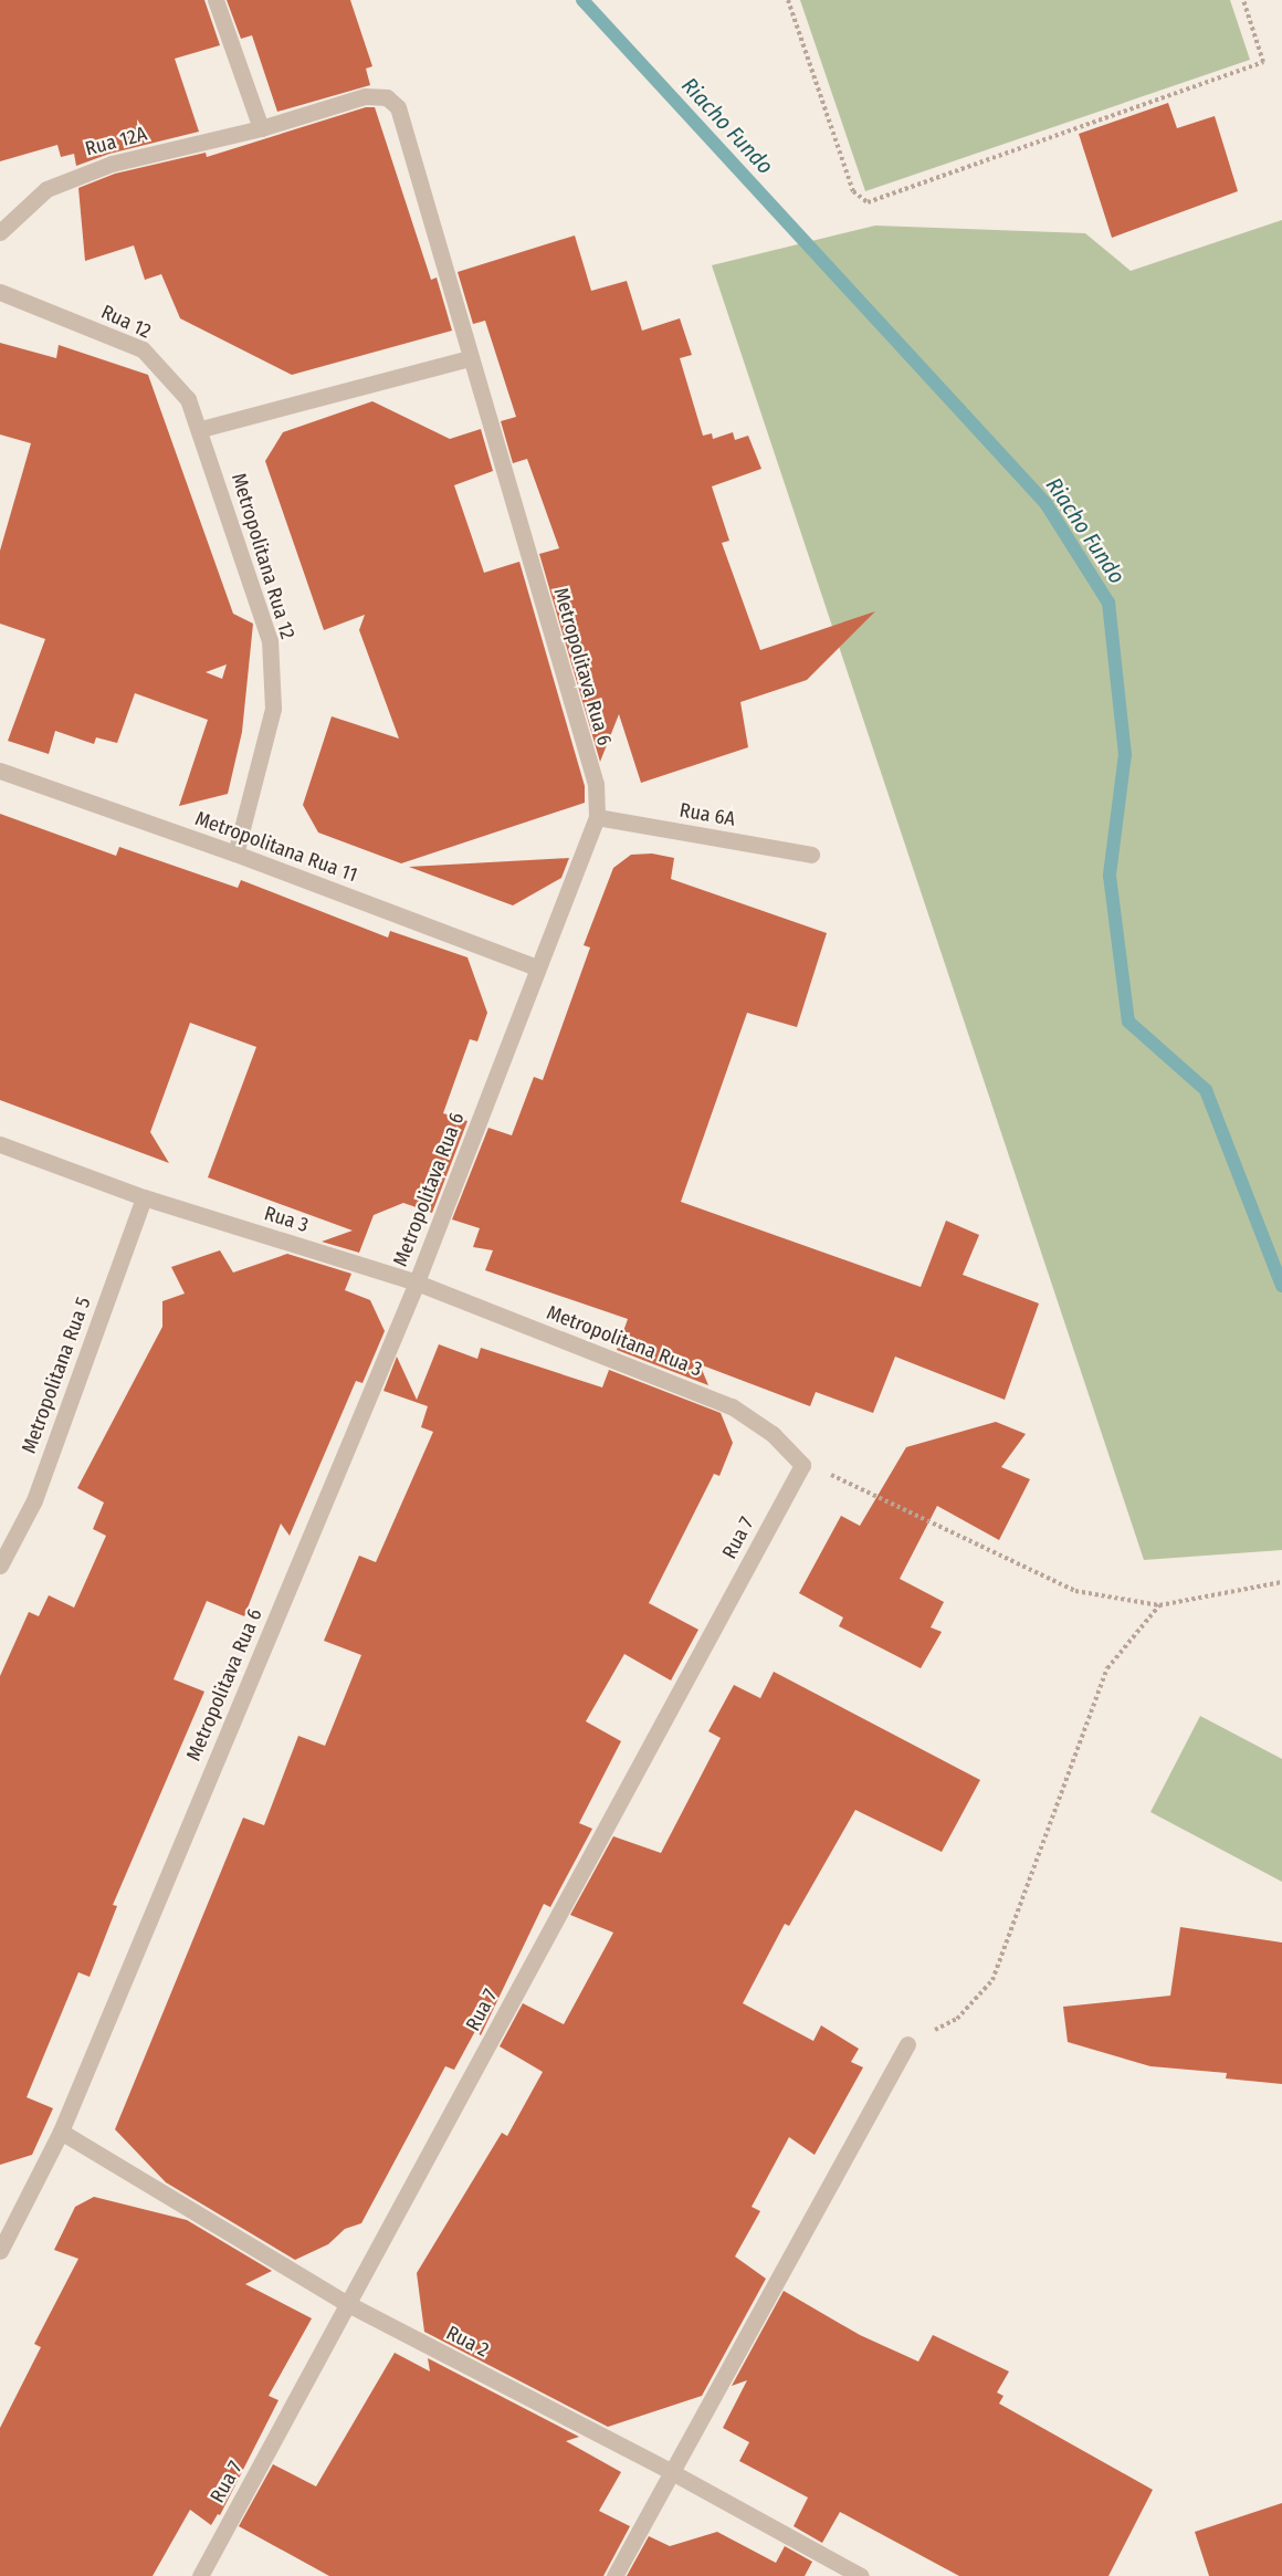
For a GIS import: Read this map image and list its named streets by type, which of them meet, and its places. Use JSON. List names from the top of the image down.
{
  "streets": {
    "street": [
      "Rua 12A",
      "Rua 12",
      "Metropolitana Rua 12",
      "Metropolitava Rua 6",
      "Rua 6A",
      "Metropolitana Rua 11",
      "Rua 3",
      "Metropolitana Rua 3",
      "Metropolitana Rua 5",
      "Rua 7",
      "Rua 2"
    ]
  },
  "crossings": [
    ["Rua 12A", "Metropolitava Rua 6"],
    ["Rua 12", "Metropolitana Rua 12"],
    ["Metropolitana Rua 12", "Metropolitana Rua 11"],
    ["Metropolitava Rua 6", "Rua 6A"],
    ["Metropolitava Rua 6", "Metropolitana Rua 11"],
    ["Metropolitava Rua 6", "Rua 3"],
    ["Metropolitava Rua 6", "Metropolitana Rua 3"],
    ["Metropolitava Rua 6", "Rua 2"],
    ["Rua 3", "Metropolitana Rua 3"],
    ["Rua 3", "Metropolitana Rua 5"],
    ["Metropolitana Rua 3", "Rua 7"],
    ["Rua 7", "Rua 2"]
  ],
  "water": ["Riacho Fundo"]
}
